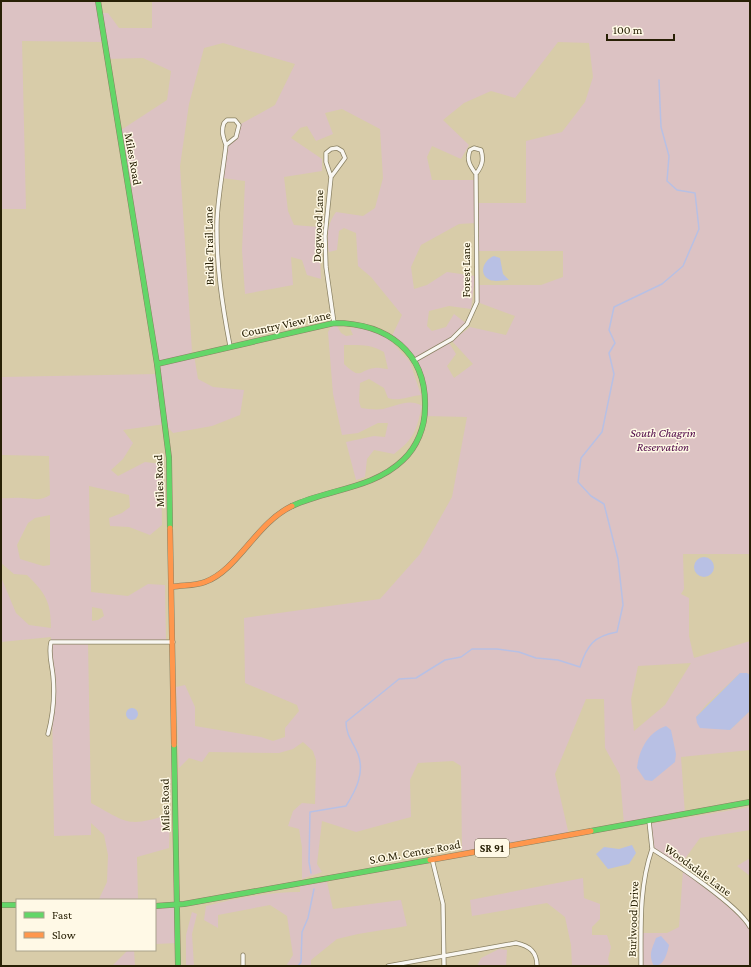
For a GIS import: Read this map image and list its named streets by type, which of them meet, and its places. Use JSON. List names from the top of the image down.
{
  "streets": {
    "main road": [
      "Miles Road",
      "Country View Lane",
      "SR 91",
      "S.O.M. Center Road"
    ],
    "street": [
      "Dogwood Lane",
      "Bridle Trail Lane",
      "Forest Lane",
      "Woodsdale Lane",
      "Burlwood Drive"
    ]
  },
  "crossings": [
    ["Miles Road", "Country View Lane"],
    ["Miles Road", "S.O.M. Center Road"],
    ["Dogwood Lane", "Country View Lane"],
    ["Bridle Trail Lane", "Country View Lane"],
    ["Forest Lane", "Country View Lane"],
    ["S.O.M. Center Road", "Woodsdale Lane"],
    ["Woodsdale Lane", "Burlwood Drive"]
  ],
  "parks": ["South Chagrin Reservation"],
  "legend": ["Fast", "Slow"],
  "scale_bar": "100 m"
}
